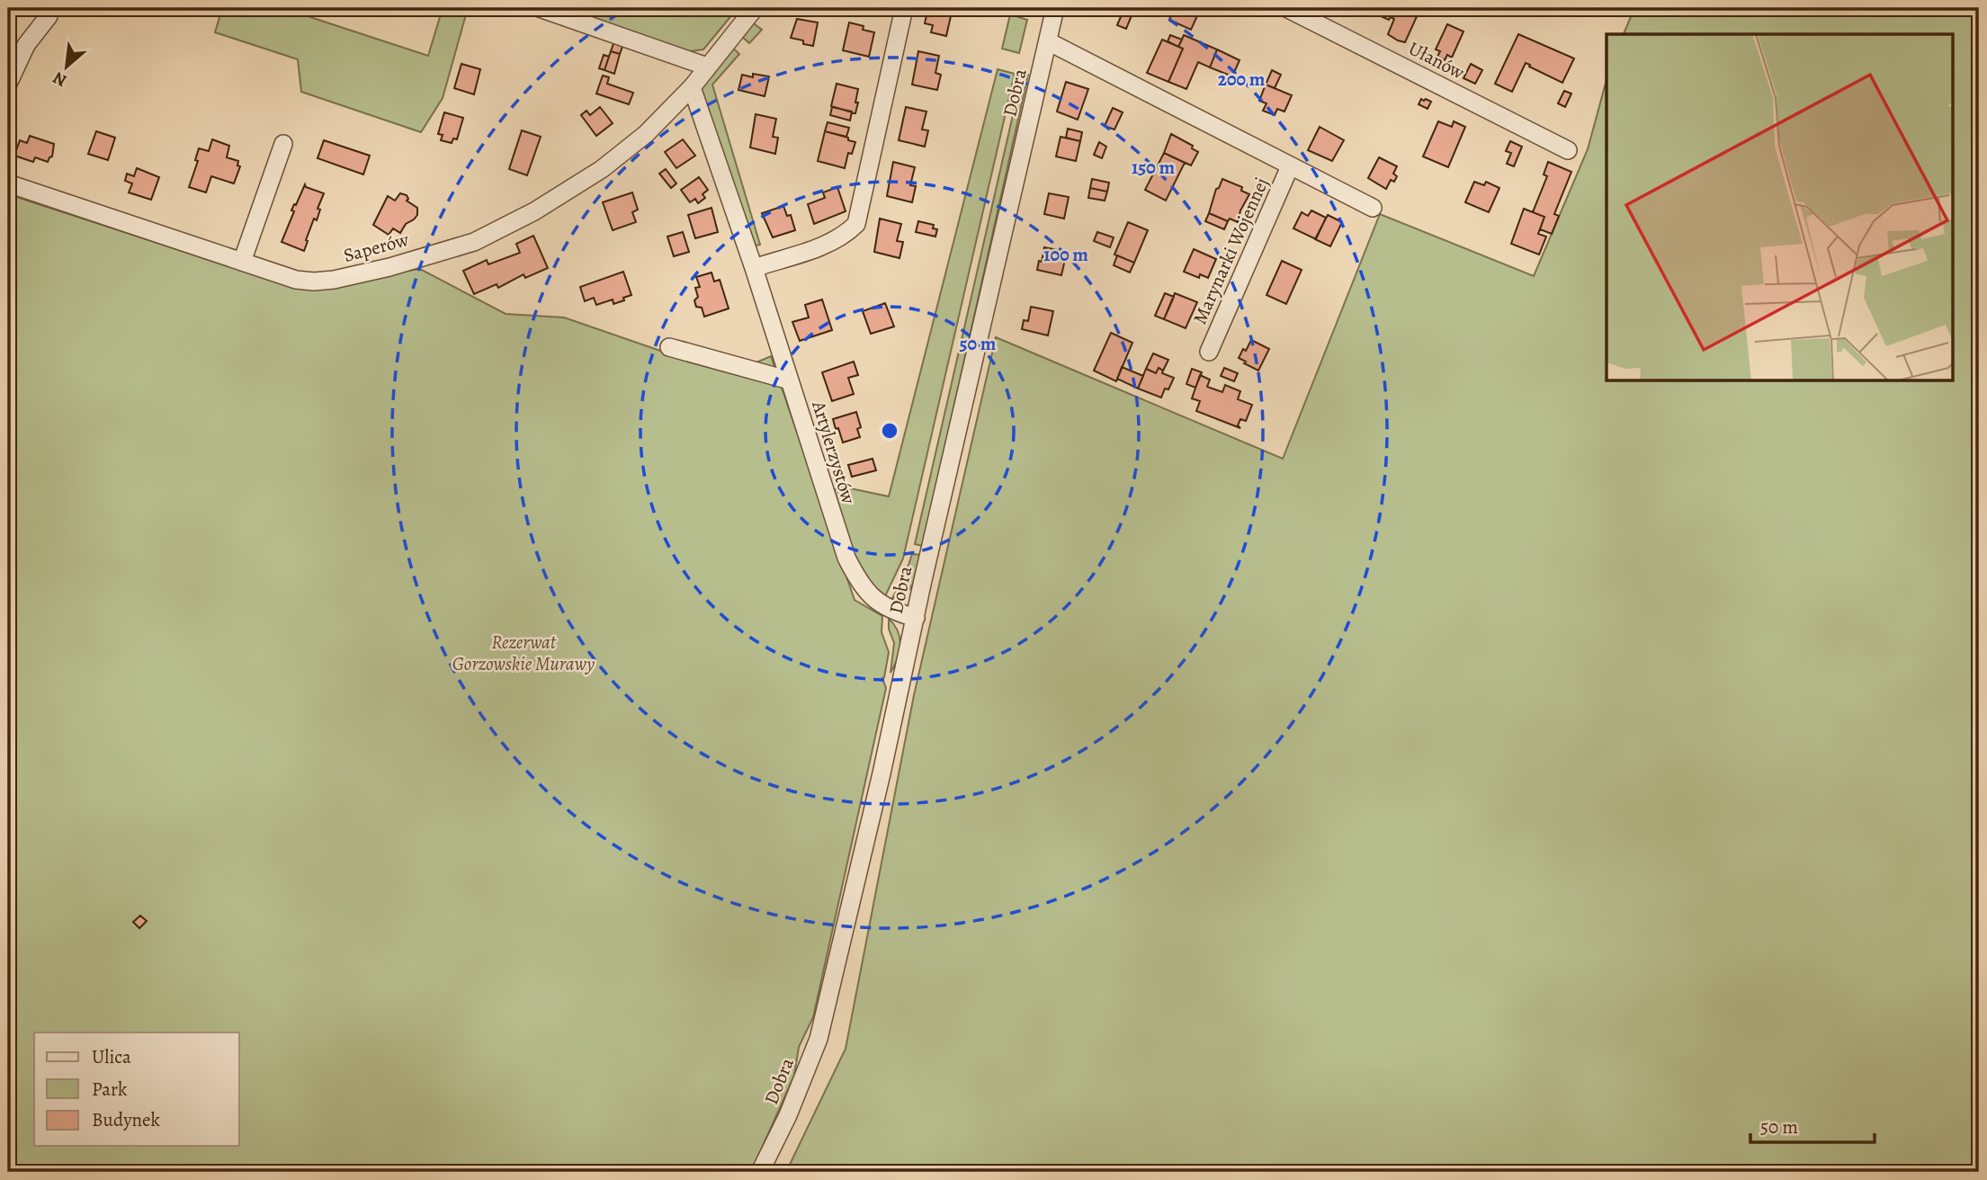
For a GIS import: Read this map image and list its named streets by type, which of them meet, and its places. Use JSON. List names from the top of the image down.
{
  "streets": {
    "street": [
      "Ułanów",
      "Dobra",
      "Saperów",
      "Marynarki Wojennej",
      "Artylerzystów"
    ]
  },
  "crossings": [
    ["Dobra", "Marynarki Wojennej"],
    ["Dobra", "Artylerzystów"],
    ["Saperów", "Artylerzystów"]
  ],
  "parks": ["Rezerwat Gorzowskie Murawy"],
  "legend": ["Ulica", "Park", "Budynek"],
  "scale_bar": "50 m",
  "north": "bottom left",
  "rings": [
    "200 m",
    "150 m",
    "100 m",
    "50 m"
  ]
}
